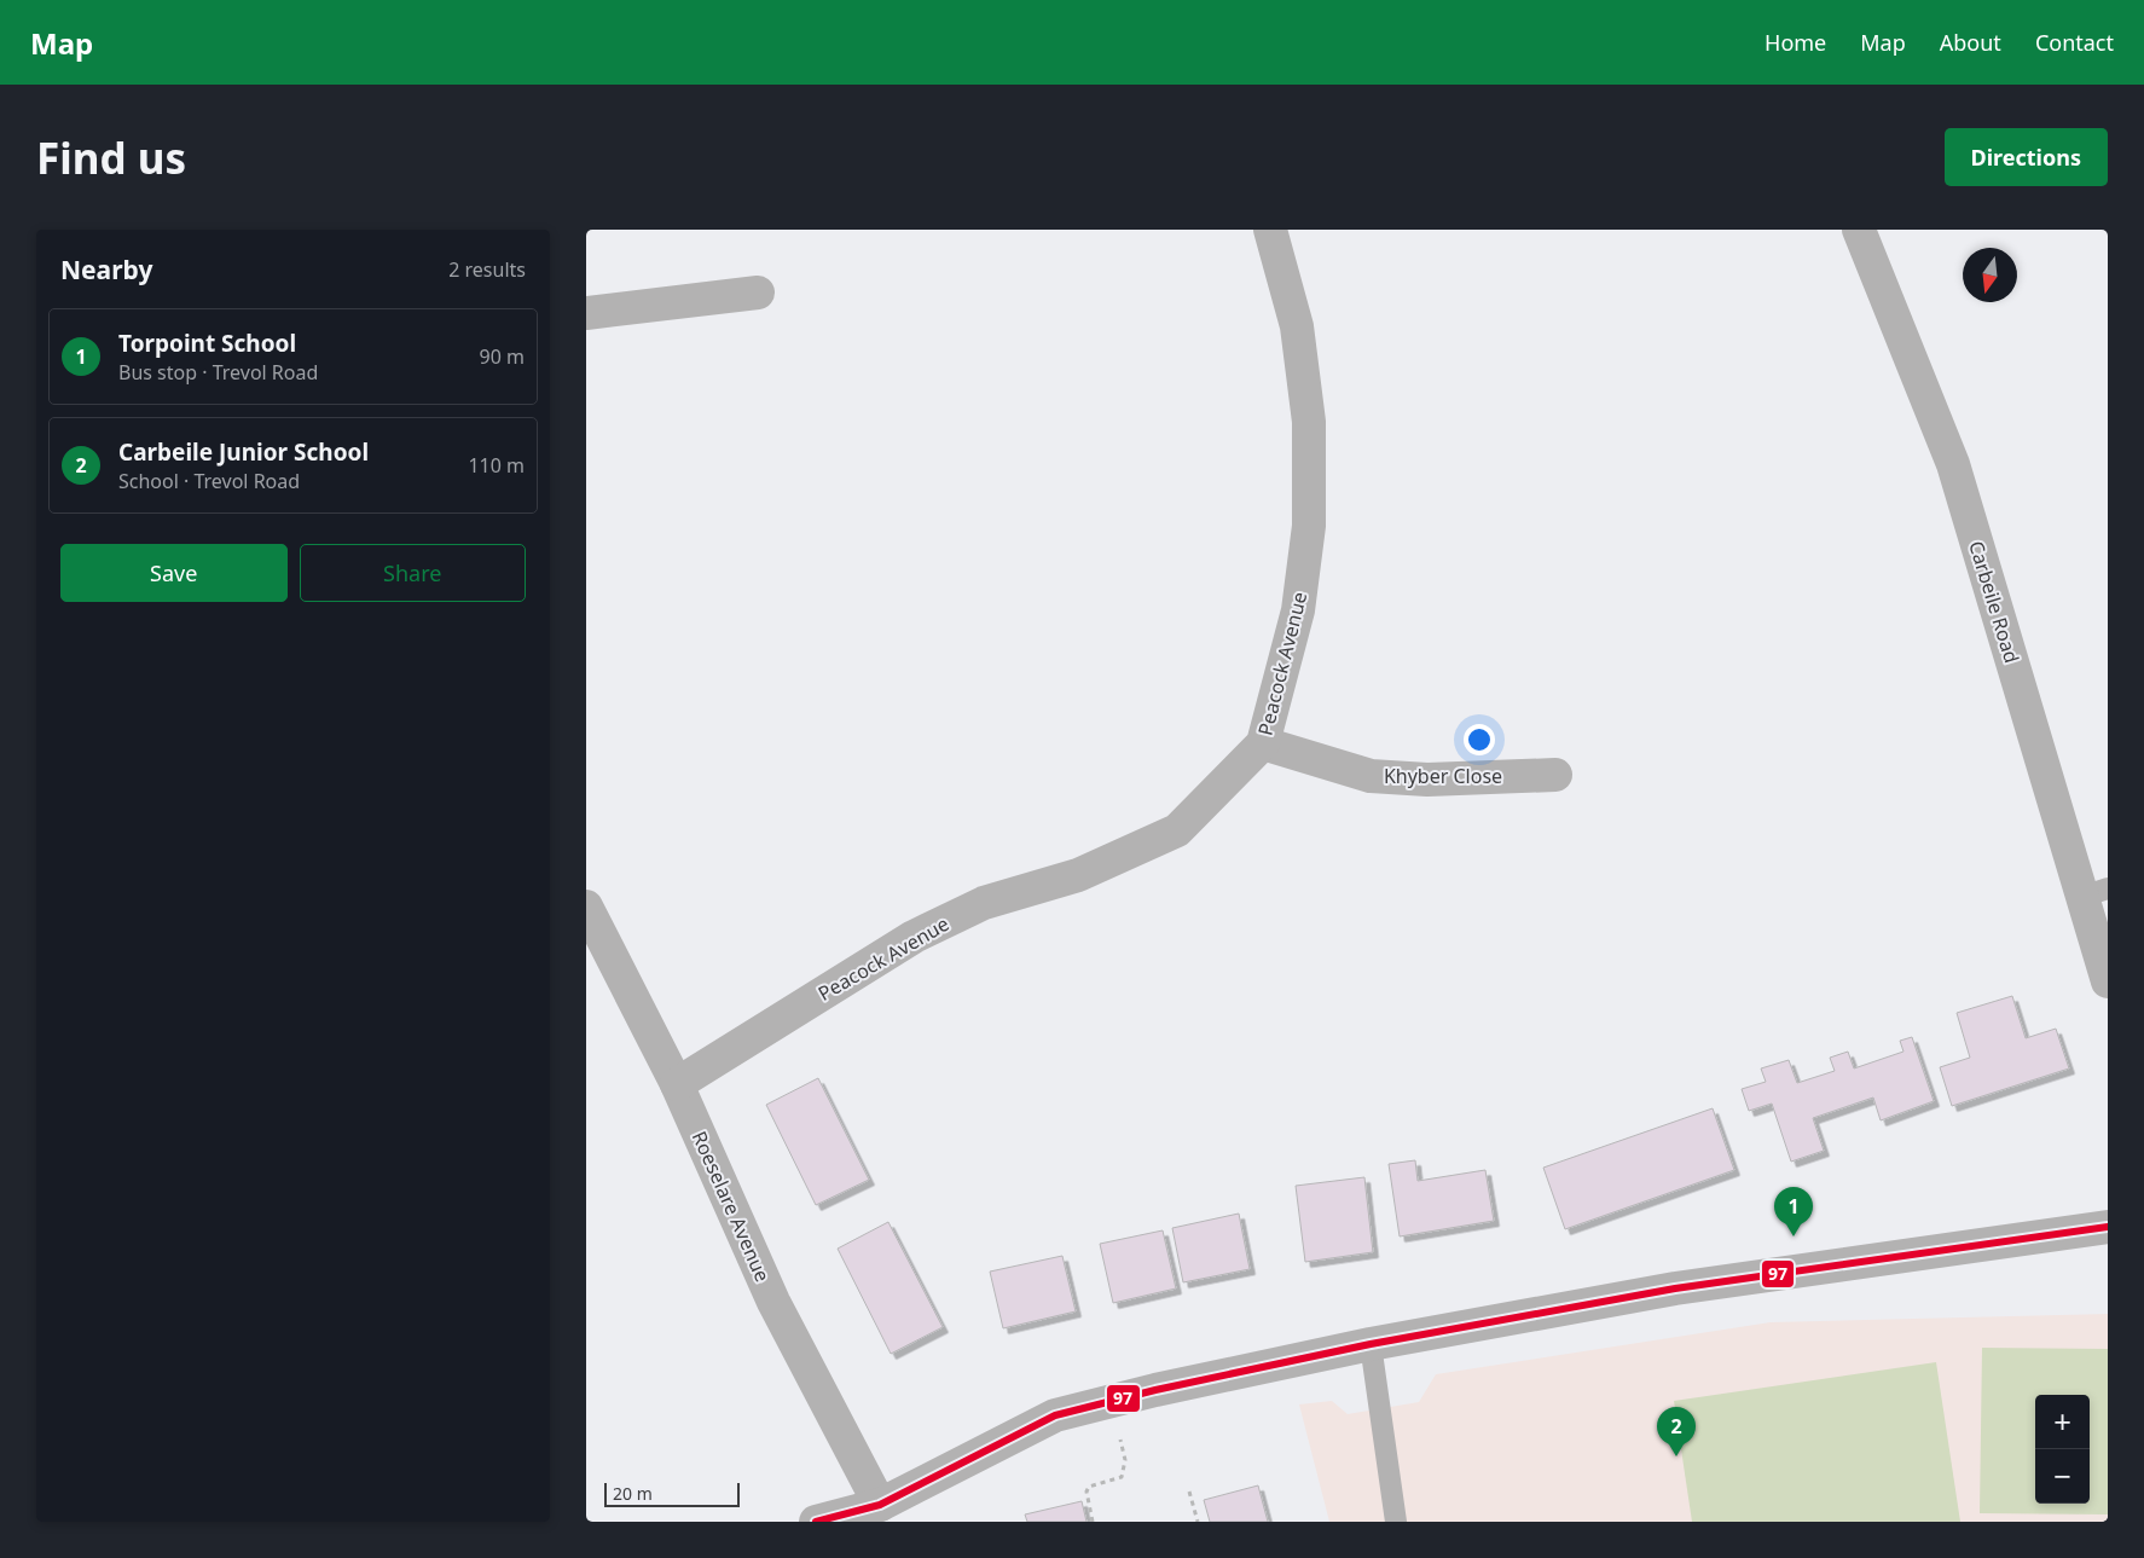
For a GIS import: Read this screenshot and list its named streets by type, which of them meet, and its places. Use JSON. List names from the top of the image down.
{
  "streets": {
    "street": [
      "Carbeile Road",
      "Peacock Avenue",
      "Khyber Close",
      "Roeselare Avenue"
    ]
  },
  "crossings": [
    ["Peacock Avenue", "Khyber Close"],
    ["Peacock Avenue", "Roeselare Avenue"]
  ],
  "lines": ["transit line 97"],
  "scale_bar": "20 m",
  "north": "bottom",
  "page": {
    "header": "Map",
    "nav": [
      "Home",
      "Map",
      "About",
      "Contact"
    ],
    "buttons": [
      "Directions",
      ["Save", "Share"]
    ],
    "title": "Find us",
    "heading": ["Nearby", "2 results"],
    "list": [
      {
        "mark": "1",
        "name": "Torpoint School",
        "note": "Bus stop · Trevol Road",
        "value": "90 m"
      },
      {
        "mark": "2",
        "name": "Carbeile Junior School",
        "note": "School · Trevol Road",
        "value": "110 m"
      }
    ],
    "pins": ["1", "2"],
    "map_buttons": ["+", "−"],
    "scale": "20 m"
  }
}
